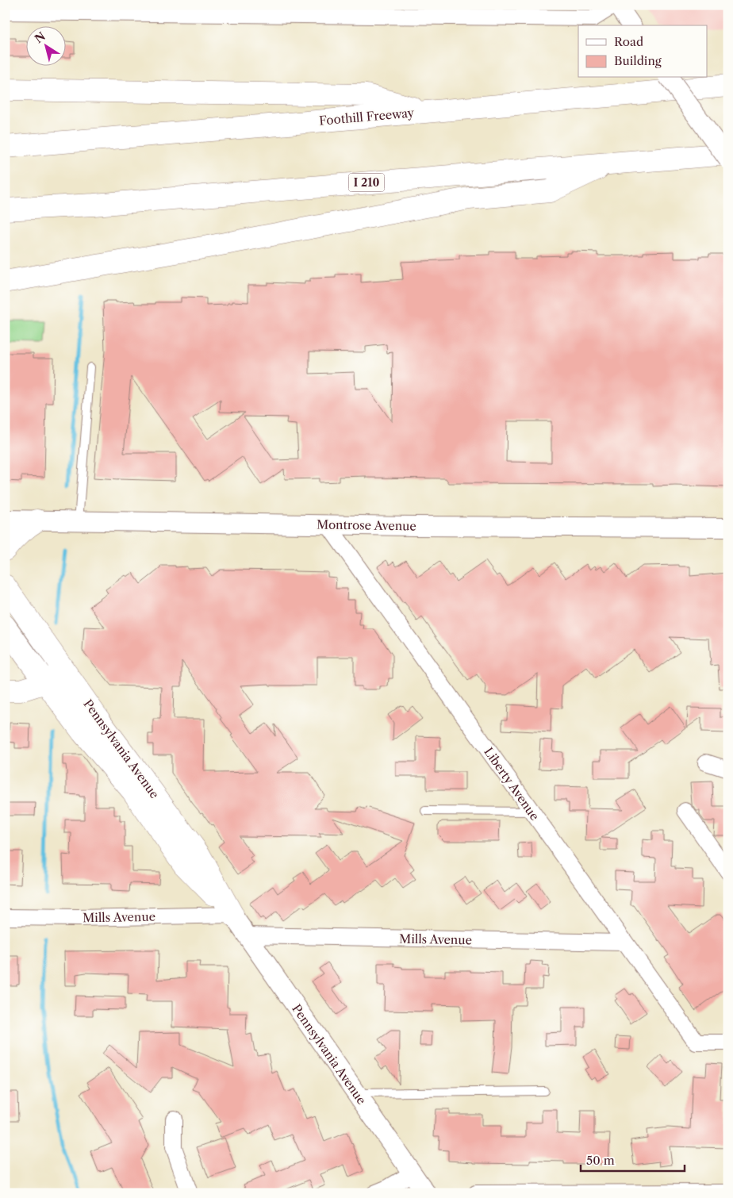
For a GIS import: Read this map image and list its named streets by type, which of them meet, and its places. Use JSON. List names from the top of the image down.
{
  "streets": {
    "main road": ["Foothill Freeway", "I 210", "Pennsylvania Avenue"],
    "street": ["Montrose Avenue", "Liberty Avenue", "Mills Avenue"]
  },
  "crossings": [
    ["Montrose Avenue", "Liberty Avenue"],
    ["Pennsylvania Avenue", "Mills Avenue"],
    ["Liberty Avenue", "Mills Avenue"]
  ],
  "legend": ["Road", "Building"],
  "scale_bar": "50 m",
  "north": "top left"
}
